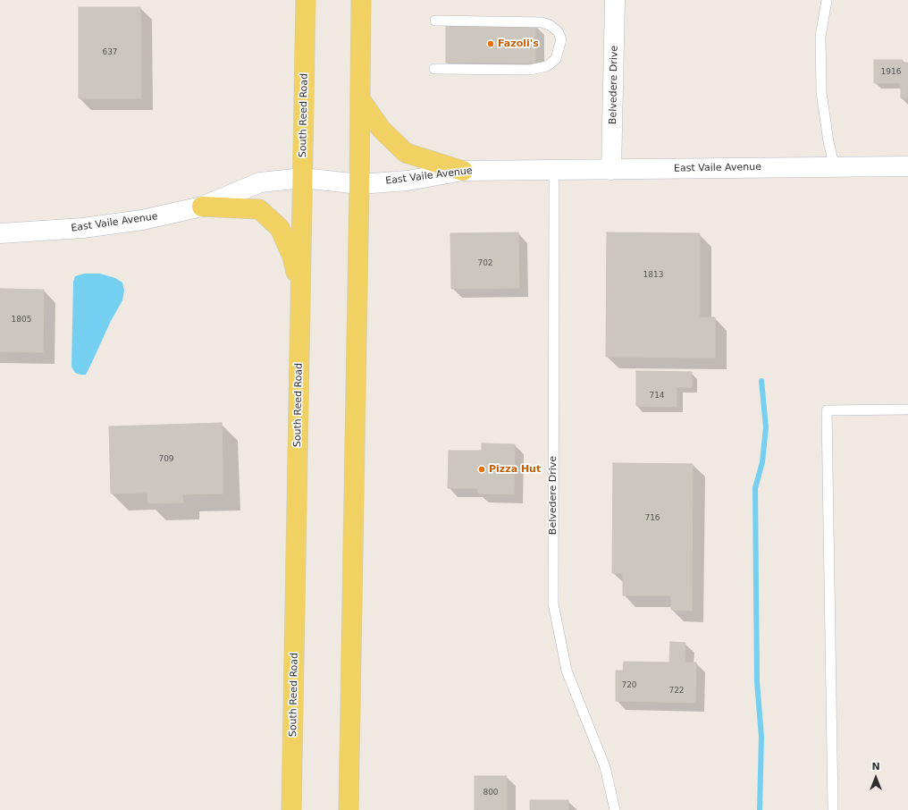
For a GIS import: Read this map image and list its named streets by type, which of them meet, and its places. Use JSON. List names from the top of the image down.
{
  "streets": {
    "main road": ["South Reed Road"],
    "street": ["Belvedere Drive", "East Vaile Avenue"]
  },
  "crossings": [
    ["Belvedere Drive", "East Vaile Avenue"],
    ["South Reed Road", "East Vaile Avenue"]
  ],
  "places": ["Fazoli's", "Pizza Hut"],
  "house_numbers": [
    "637",
    "1916",
    "702",
    "1813",
    "1805",
    "714",
    "709",
    "716",
    "720",
    "722",
    "800"
  ],
  "north": "top"
}
